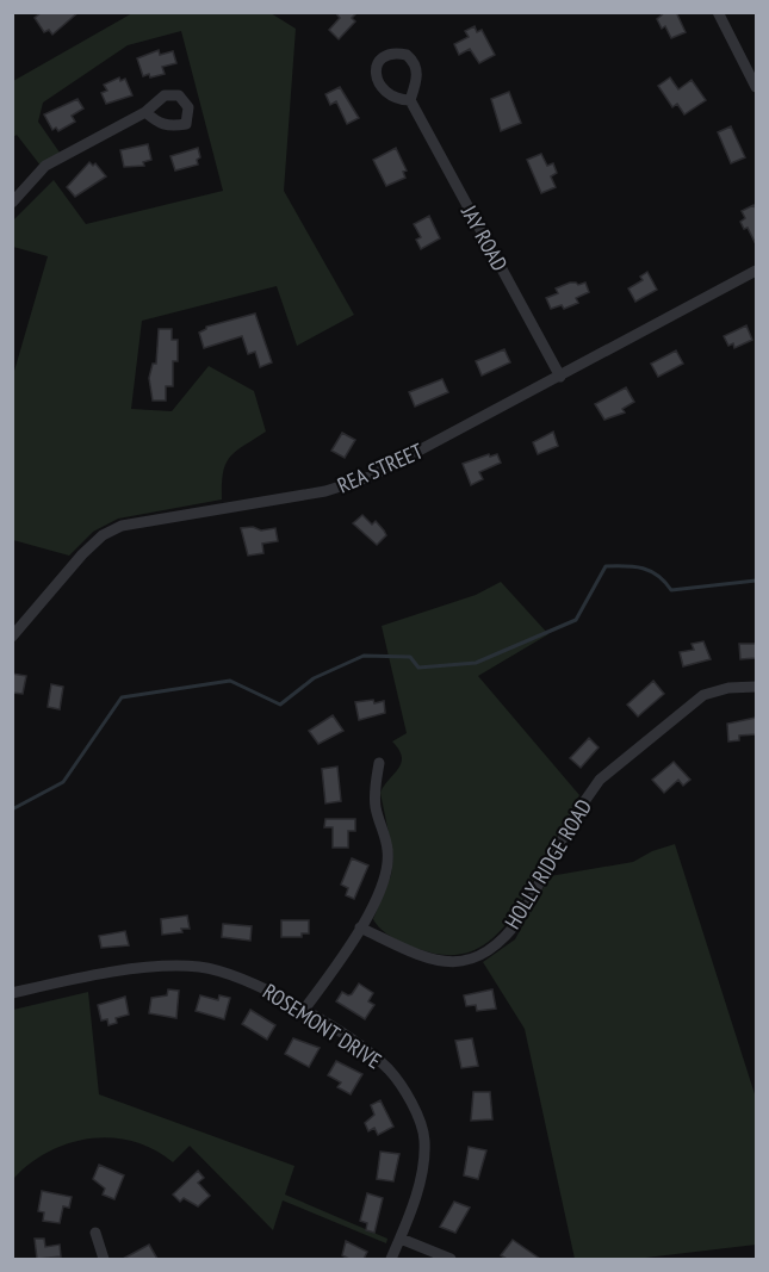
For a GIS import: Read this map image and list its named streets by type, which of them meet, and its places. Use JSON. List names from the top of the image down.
{
  "streets": {
    "street": [
      "JAY ROAD",
      "REA STREET",
      "HOLLY RIDGE ROAD",
      "ROSEMONT DRIVE"
    ]
  },
  "crossings": [
    ["JAY ROAD", "REA STREET"]
  ]
}
